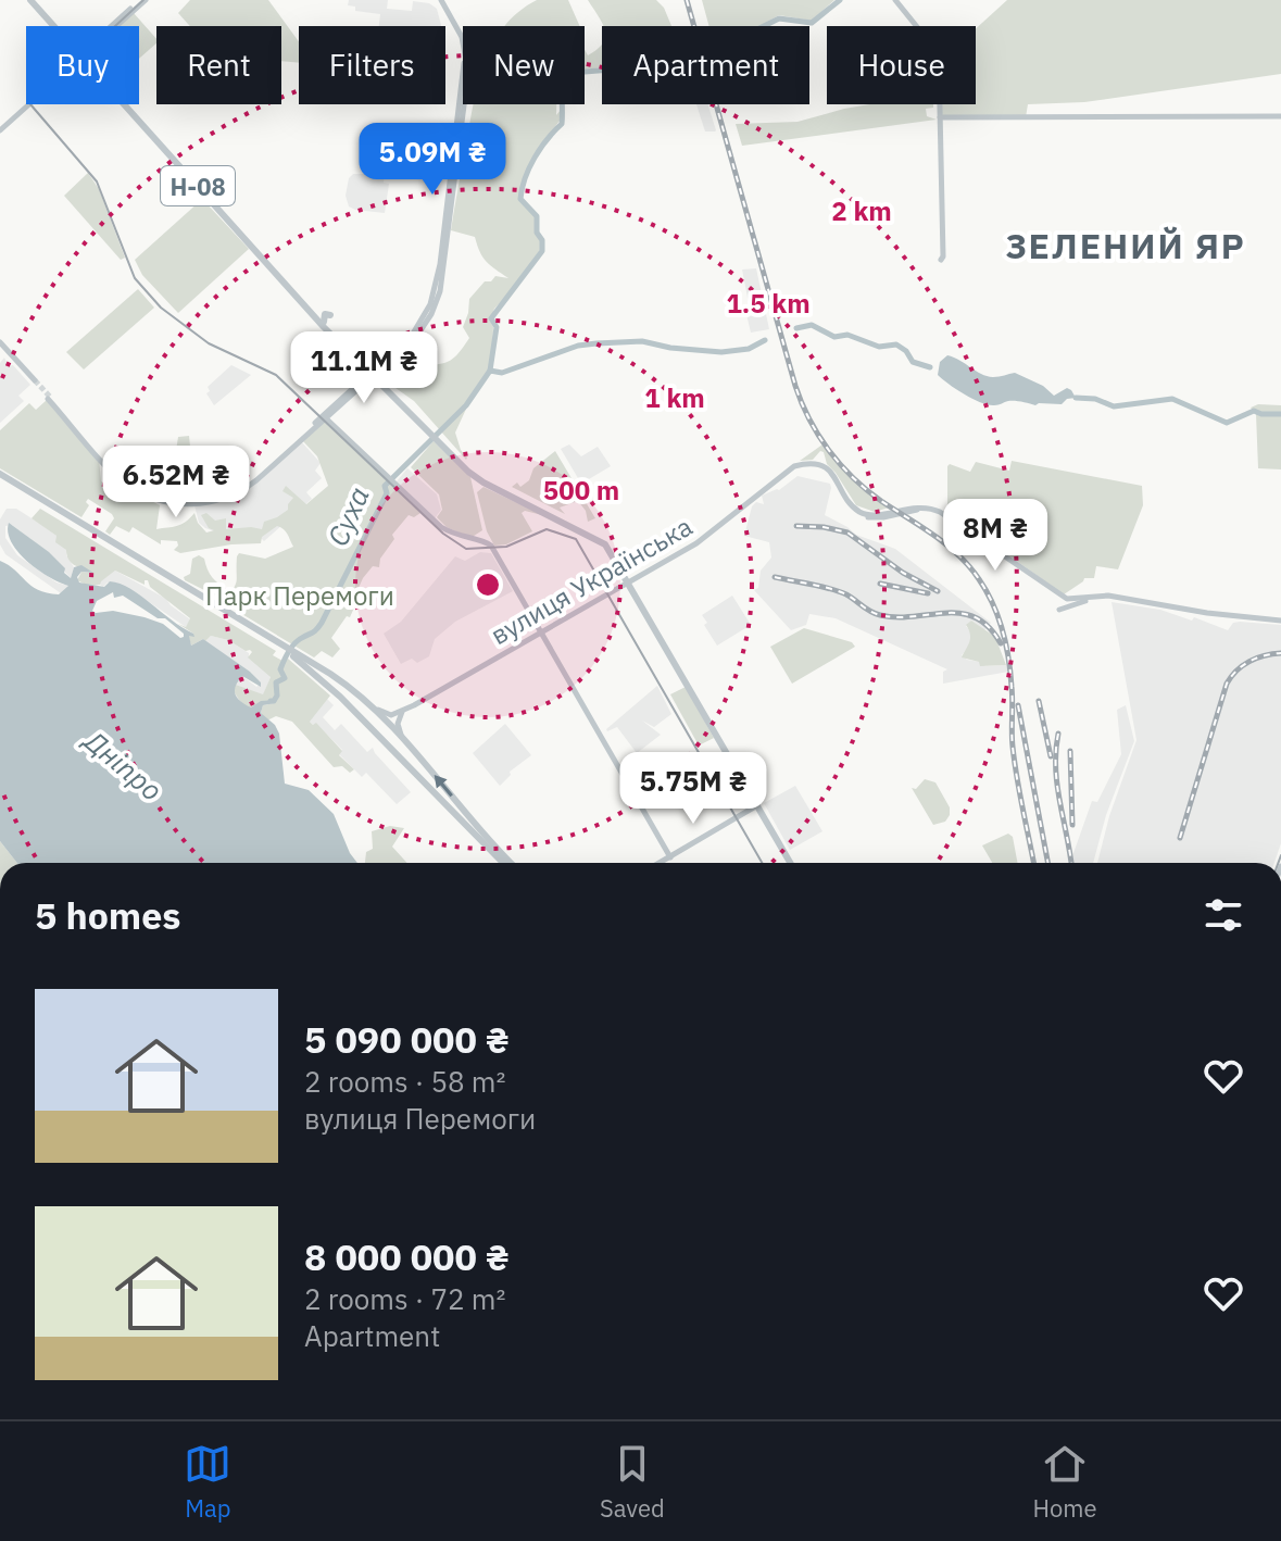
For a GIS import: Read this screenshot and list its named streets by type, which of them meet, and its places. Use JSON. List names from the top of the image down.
{
  "streets": {
    "main road": ["Н-08", "вулиця Українська"]
  },
  "crossings": [
    ["Н-08", "вулиця Українська"]
  ],
  "districts": ["ЗЕЛЕНИЙ ЯР"],
  "water": ["Суха", "Дніпро"],
  "parks": ["Парк Перемоги"],
  "page": {
    "chip": [
      "Buy",
      "Rent",
      "Filters",
      "New",
      "Apartment",
      "House"
    ],
    "price": [
      "5.09M ₴",
      "11.1M ₴",
      "6.52M ₴",
      "8M ₴",
      "5.75M ₴"
    ],
    "heading": "5 homes",
    "list": [
      {
        "name": "5 090 000 ₴",
        "note": "2 rooms · 58 m² · вулиця Перемоги"
      },
      {
        "name": "8 000 000 ₴",
        "note": "2 rooms · 72 m² · Apartment"
      }
    ],
    "tabs": ["Map", "Saved", "Home"]
  },
  "rings": [
    "2 km",
    "1.5 km",
    "1 km",
    "500 m"
  ]
}
